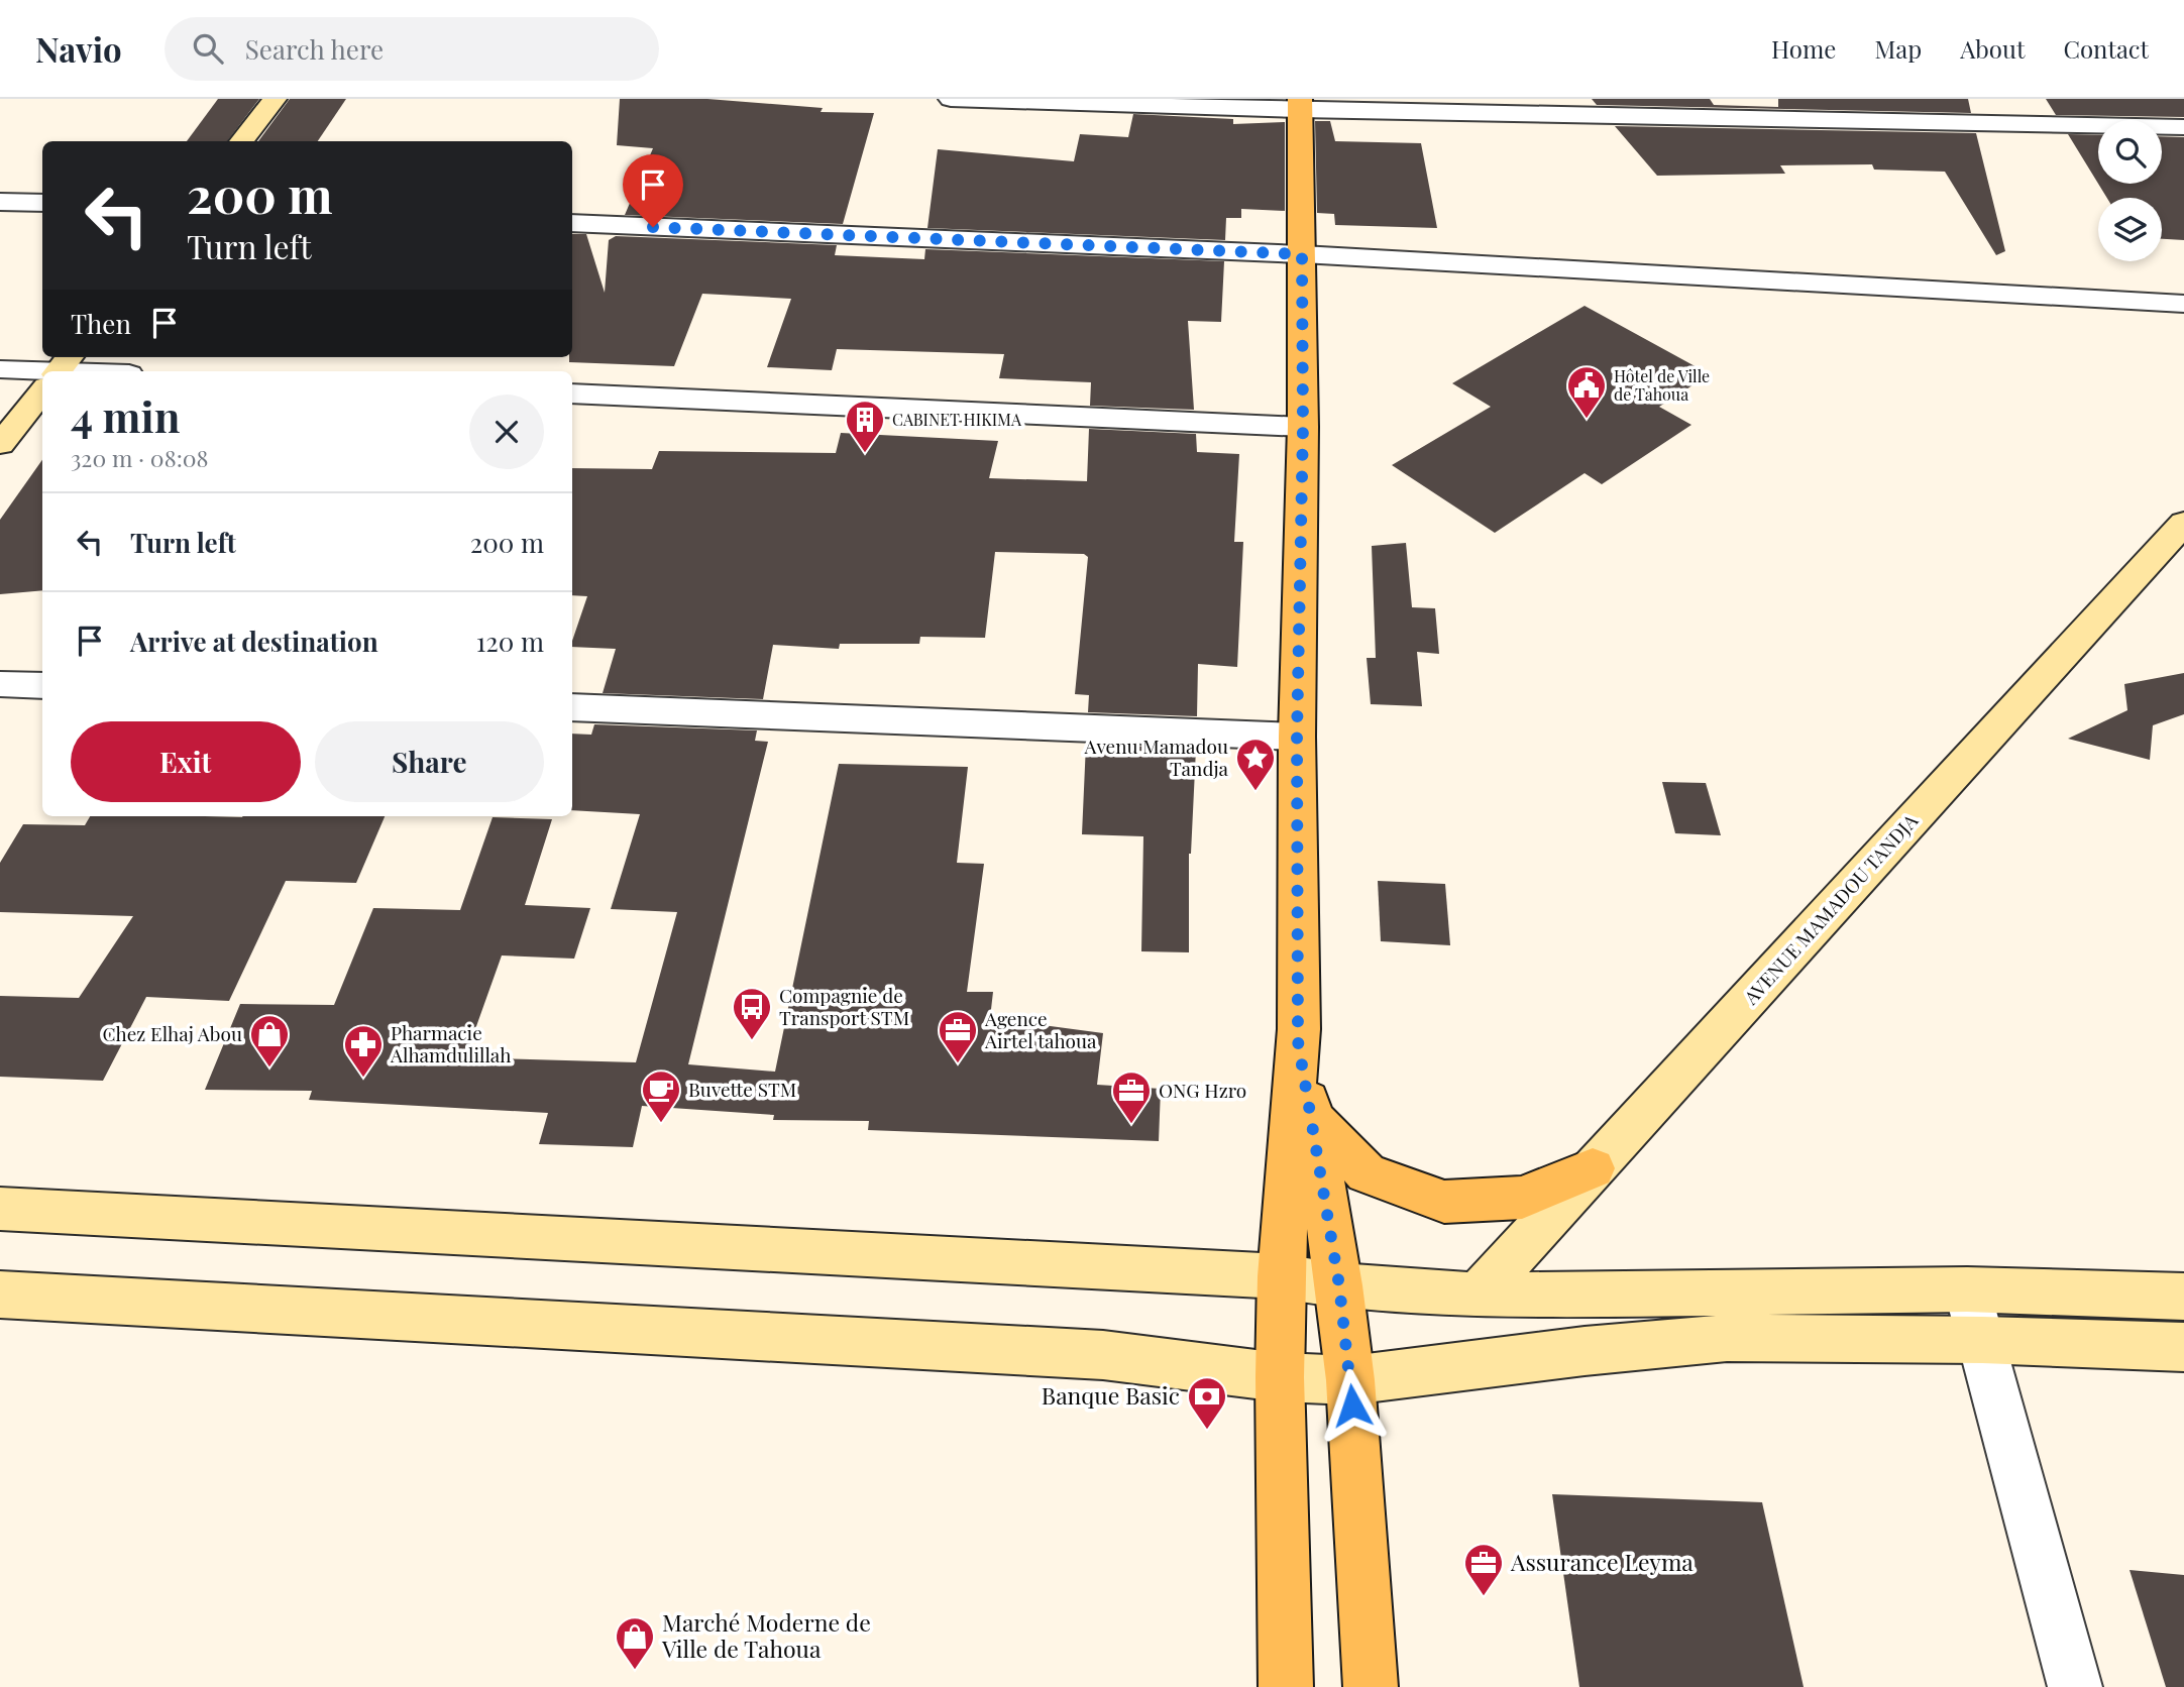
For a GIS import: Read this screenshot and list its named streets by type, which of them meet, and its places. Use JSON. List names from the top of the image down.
{
  "streets": {
    "street": ["AVENUE MAMADOU TANDJA"]
  },
  "places": {
    "public building": ["Hôtel de Ville de Tahoua"],
    "building": ["CABINET HIKIMA"],
    "place": ["Avenu Mamadou Tandja"],
    "bus stop": ["Compagnie de Transport STM"],
    "office": ["Agence Airtel tahoua", "ONG Hzro", "Assurance Leyma"],
    "shop": ["Chez Elhaj Abou", "Marché Moderne de Ville de Tahoua"],
    "pharmacy": ["Pharmacie Alhamdulillah"],
    "cafe": ["Buvette STM"],
    "bank": ["Banque Basic"]
  },
  "page": {
    "header": "Navio",
    "search": "Search here",
    "nav": [
      "Home",
      "Map",
      "About",
      "Contact"
    ],
    "turn": ["200 m", "Turn left"],
    "then": "Then",
    "heading": ["4 min", "320 m · 08:08"],
    "list": [
      {
        "name": "Turn left",
        "value": "200 m"
      },
      {
        "name": "Arrive at destination",
        "value": "120 m"
      }
    ],
    "buttons": ["Exit", "Share"]
  }
}
